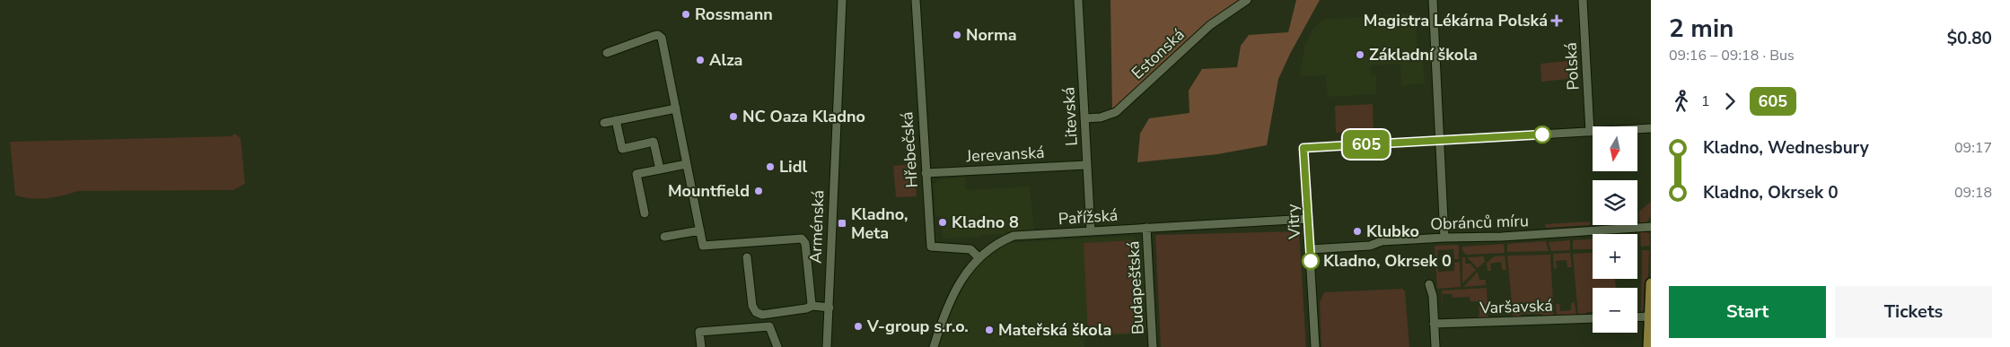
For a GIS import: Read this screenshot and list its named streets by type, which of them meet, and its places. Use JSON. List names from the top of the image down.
{
  "streets": {
    "street": [
      "Estonská",
      "Polská",
      "Litevská",
      "Hřebečská",
      "Jerevanská",
      "Pařížská",
      "Vitry",
      "Obránců míru",
      "Arménská",
      "Budapešťská",
      "Varšavská"
    ]
  },
  "crossings": [
    ["Estonská", "Litevská"],
    ["Litevská", "Jerevanská"],
    ["Litevská", "Pařížská"],
    ["Hřebečská", "Jerevanská"],
    ["Hřebečská", "Pařížská"],
    ["Pařížská", "Vitry"],
    ["Pařížská", "Budapešťská"],
    ["Vitry", "Obránců míru"]
  ],
  "places": {
    "other": [
      "Rossmann",
      "Norma",
      "Základní škola",
      "Alza",
      "NC Oaza Kladno",
      "Lidl",
      "Mountfield",
      "Kladno 8",
      "Klubko",
      "Kladno, Okrsek 0",
      "V-group s.r.o.",
      "Mateřská škola"
    ],
    "health": ["Magistra Lékárna Polská"],
    "transit": ["Kladno, Meta"]
  },
  "lines": ["bus line 605"],
  "north": "bottom",
  "page": {
    "on_map": "605",
    "heading": ["2 min", "09:16 – 09:18 · Bus", "$0.80"],
    "legs": ["1", "605"],
    "list": [
      {
        "name": "Kladno, Wednesbury",
        "value": "09:17"
      },
      {
        "name": "Kladno, Okrsek 0",
        "value": "09:18"
      }
    ],
    "map_buttons": ["+", "−"],
    "buttons": ["Start", "Tickets"]
  }
}
